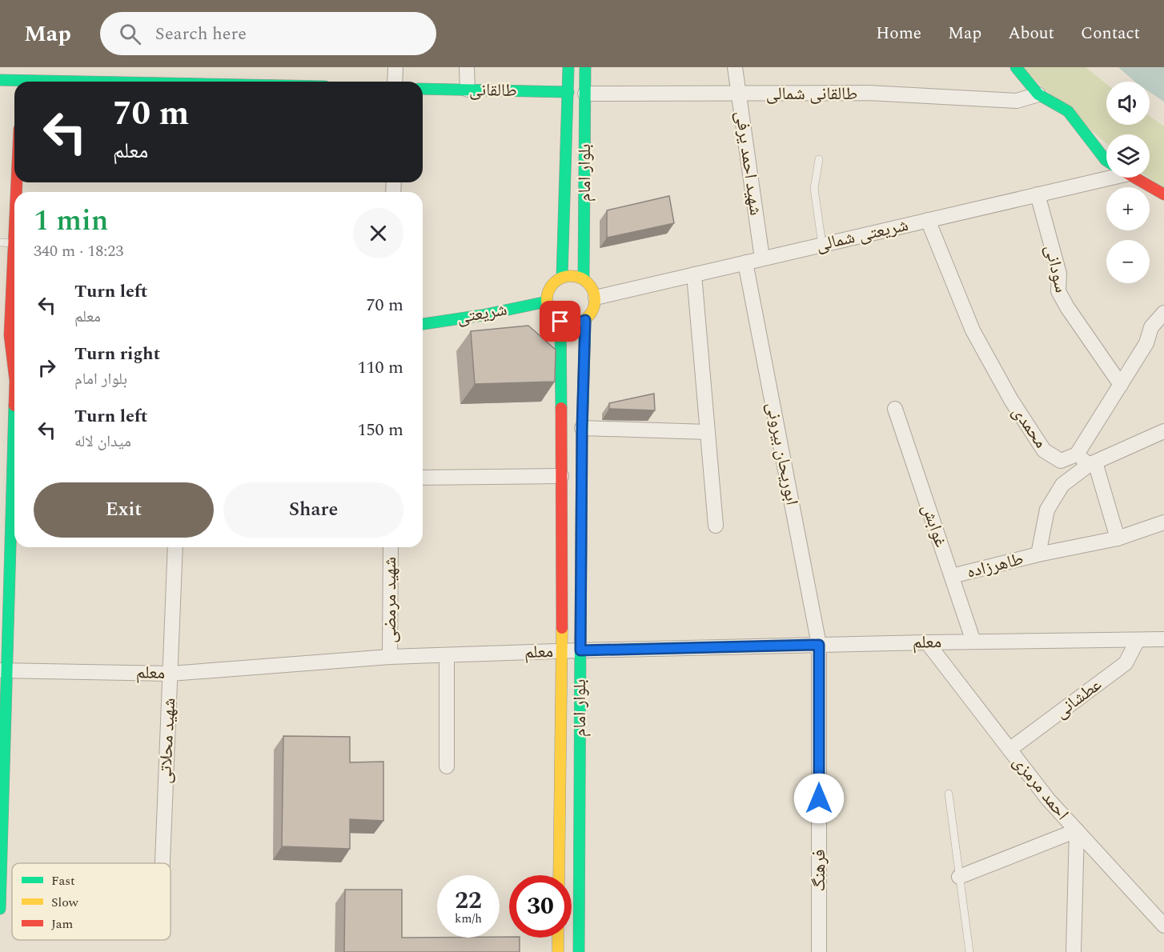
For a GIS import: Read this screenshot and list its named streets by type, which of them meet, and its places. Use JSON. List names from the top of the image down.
{
  "streets": {
    "main road": ["طالقانی", "بلوار امام", "شریعتی"],
    "street": [
      "طالقانی شمالی",
      "شهید احمد یرفی",
      "شریعتی شمالی",
      "سودانی",
      "محمدی",
      "ابوریحان بیرونی",
      "غوابش",
      "طاهرزاده",
      "شهید مرمضی",
      "معلم",
      "عطشانی",
      "شهید محلاتی",
      "احمد مرمزی",
      "فرهنگ"
    ]
  },
  "crossings": [
    ["طالقانی", "بلوار امام"],
    ["طالقانی شمالی", "شهید احمد یرفی"],
    ["طالقانی شمالی", "بلوار امام"],
    ["شهید احمد یرفی", "شریعتی شمالی"],
    ["بلوار امام", "شریعتی شمالی"],
    ["بلوار امام", "شریعتی"],
    ["بلوار امام", "معلم"],
    ["شریعتی شمالی", "سودانی"],
    ["شریعتی شمالی", "شریعتی"],
    ["شریعتی شمالی", "محمدی"],
    ["شریعتی شمالی", "ابوریحان بیرونی"],
    ["ابوریحان بیرونی", "معلم"],
    ["ابوریحان بیرونی", "فرهنگ"],
    ["غوابش", "طاهرزاده"],
    ["غوابش", "معلم"],
    ["شهید مرمضی", "معلم"],
    ["معلم", "عطشانی"],
    ["معلم", "شهید محلاتی"],
    ["معلم", "احمد مرمزی"],
    ["معلم", "فرهنگ"],
    ["عطشانی", "احمد مرمزی"]
  ],
  "legend": ["Fast", "Slow", "Jam"],
  "page": {
    "header": "Map",
    "search": "Search here",
    "nav": [
      "Home",
      "Map",
      "About",
      "Contact"
    ],
    "map_buttons": ["+", "−"],
    "turn": ["70 m", "معلم"],
    "heading": ["1 min", "340 m · 18:23"],
    "list": [
      {
        "name": "Turn left",
        "note": "معلم",
        "value": "70 m"
      },
      {
        "name": "Turn right",
        "note": "بلوار امام",
        "value": "110 m"
      },
      {
        "name": "Turn left",
        "note": "میدان لاله",
        "value": "150 m"
      }
    ],
    "buttons": ["Exit", "Share"],
    "speed": "22 km/h",
    "limit": "30"
  }
}
